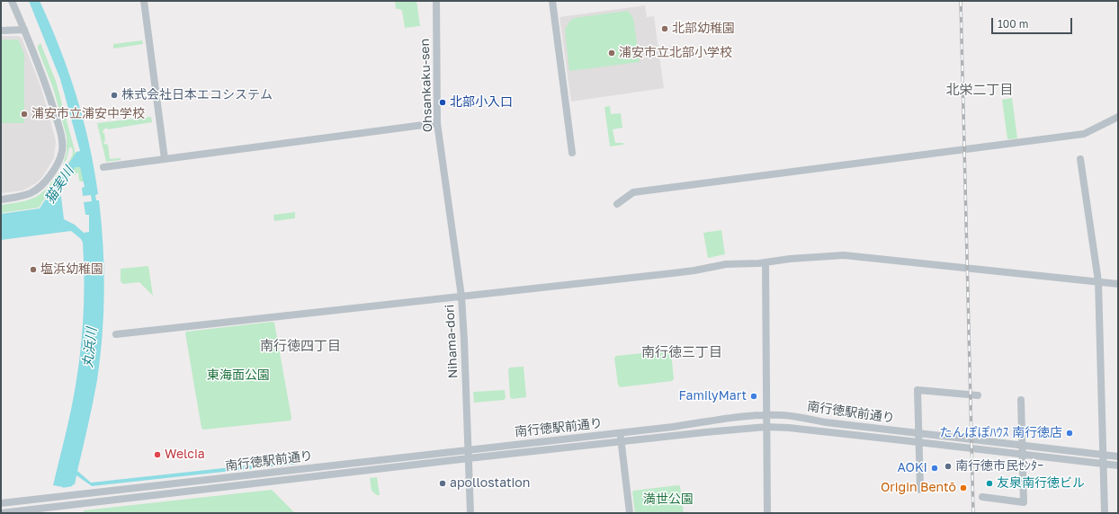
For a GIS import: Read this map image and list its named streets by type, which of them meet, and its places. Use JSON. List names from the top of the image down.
{
  "streets": {
    "street": ["Ohsankaku-sen", "Nihama-dori", "南行徳駅前通り"]
  },
  "crossings": [
    ["Ohsankaku-sen", "Nihama-dori"],
    ["Nihama-dori", "南行徳駅前通り"]
  ],
  "districts": ["北栄二丁目", "南行徳四丁目", "南行徳三丁目"],
  "water": ["猫実川", "丸浜川"],
  "parks": ["東海面公園", "満世公園"],
  "places": [
    "北部幼稚園",
    "浦安市立北部小学校",
    "株式会社日本エコシステム",
    "北部小入口",
    "浦安市立浦安中学校",
    "塩浜幼稚園",
    "FamilyMart",
    "たんぽぽﾊｳｽ 南行徳店",
    "Welcia",
    "南行徳市民ｾﾝﾀｰ",
    "AOKI",
    "apollostation",
    "友泉南行徳ビル",
    "Origin Bentō"
  ],
  "scale_bar": "100 m"
}
